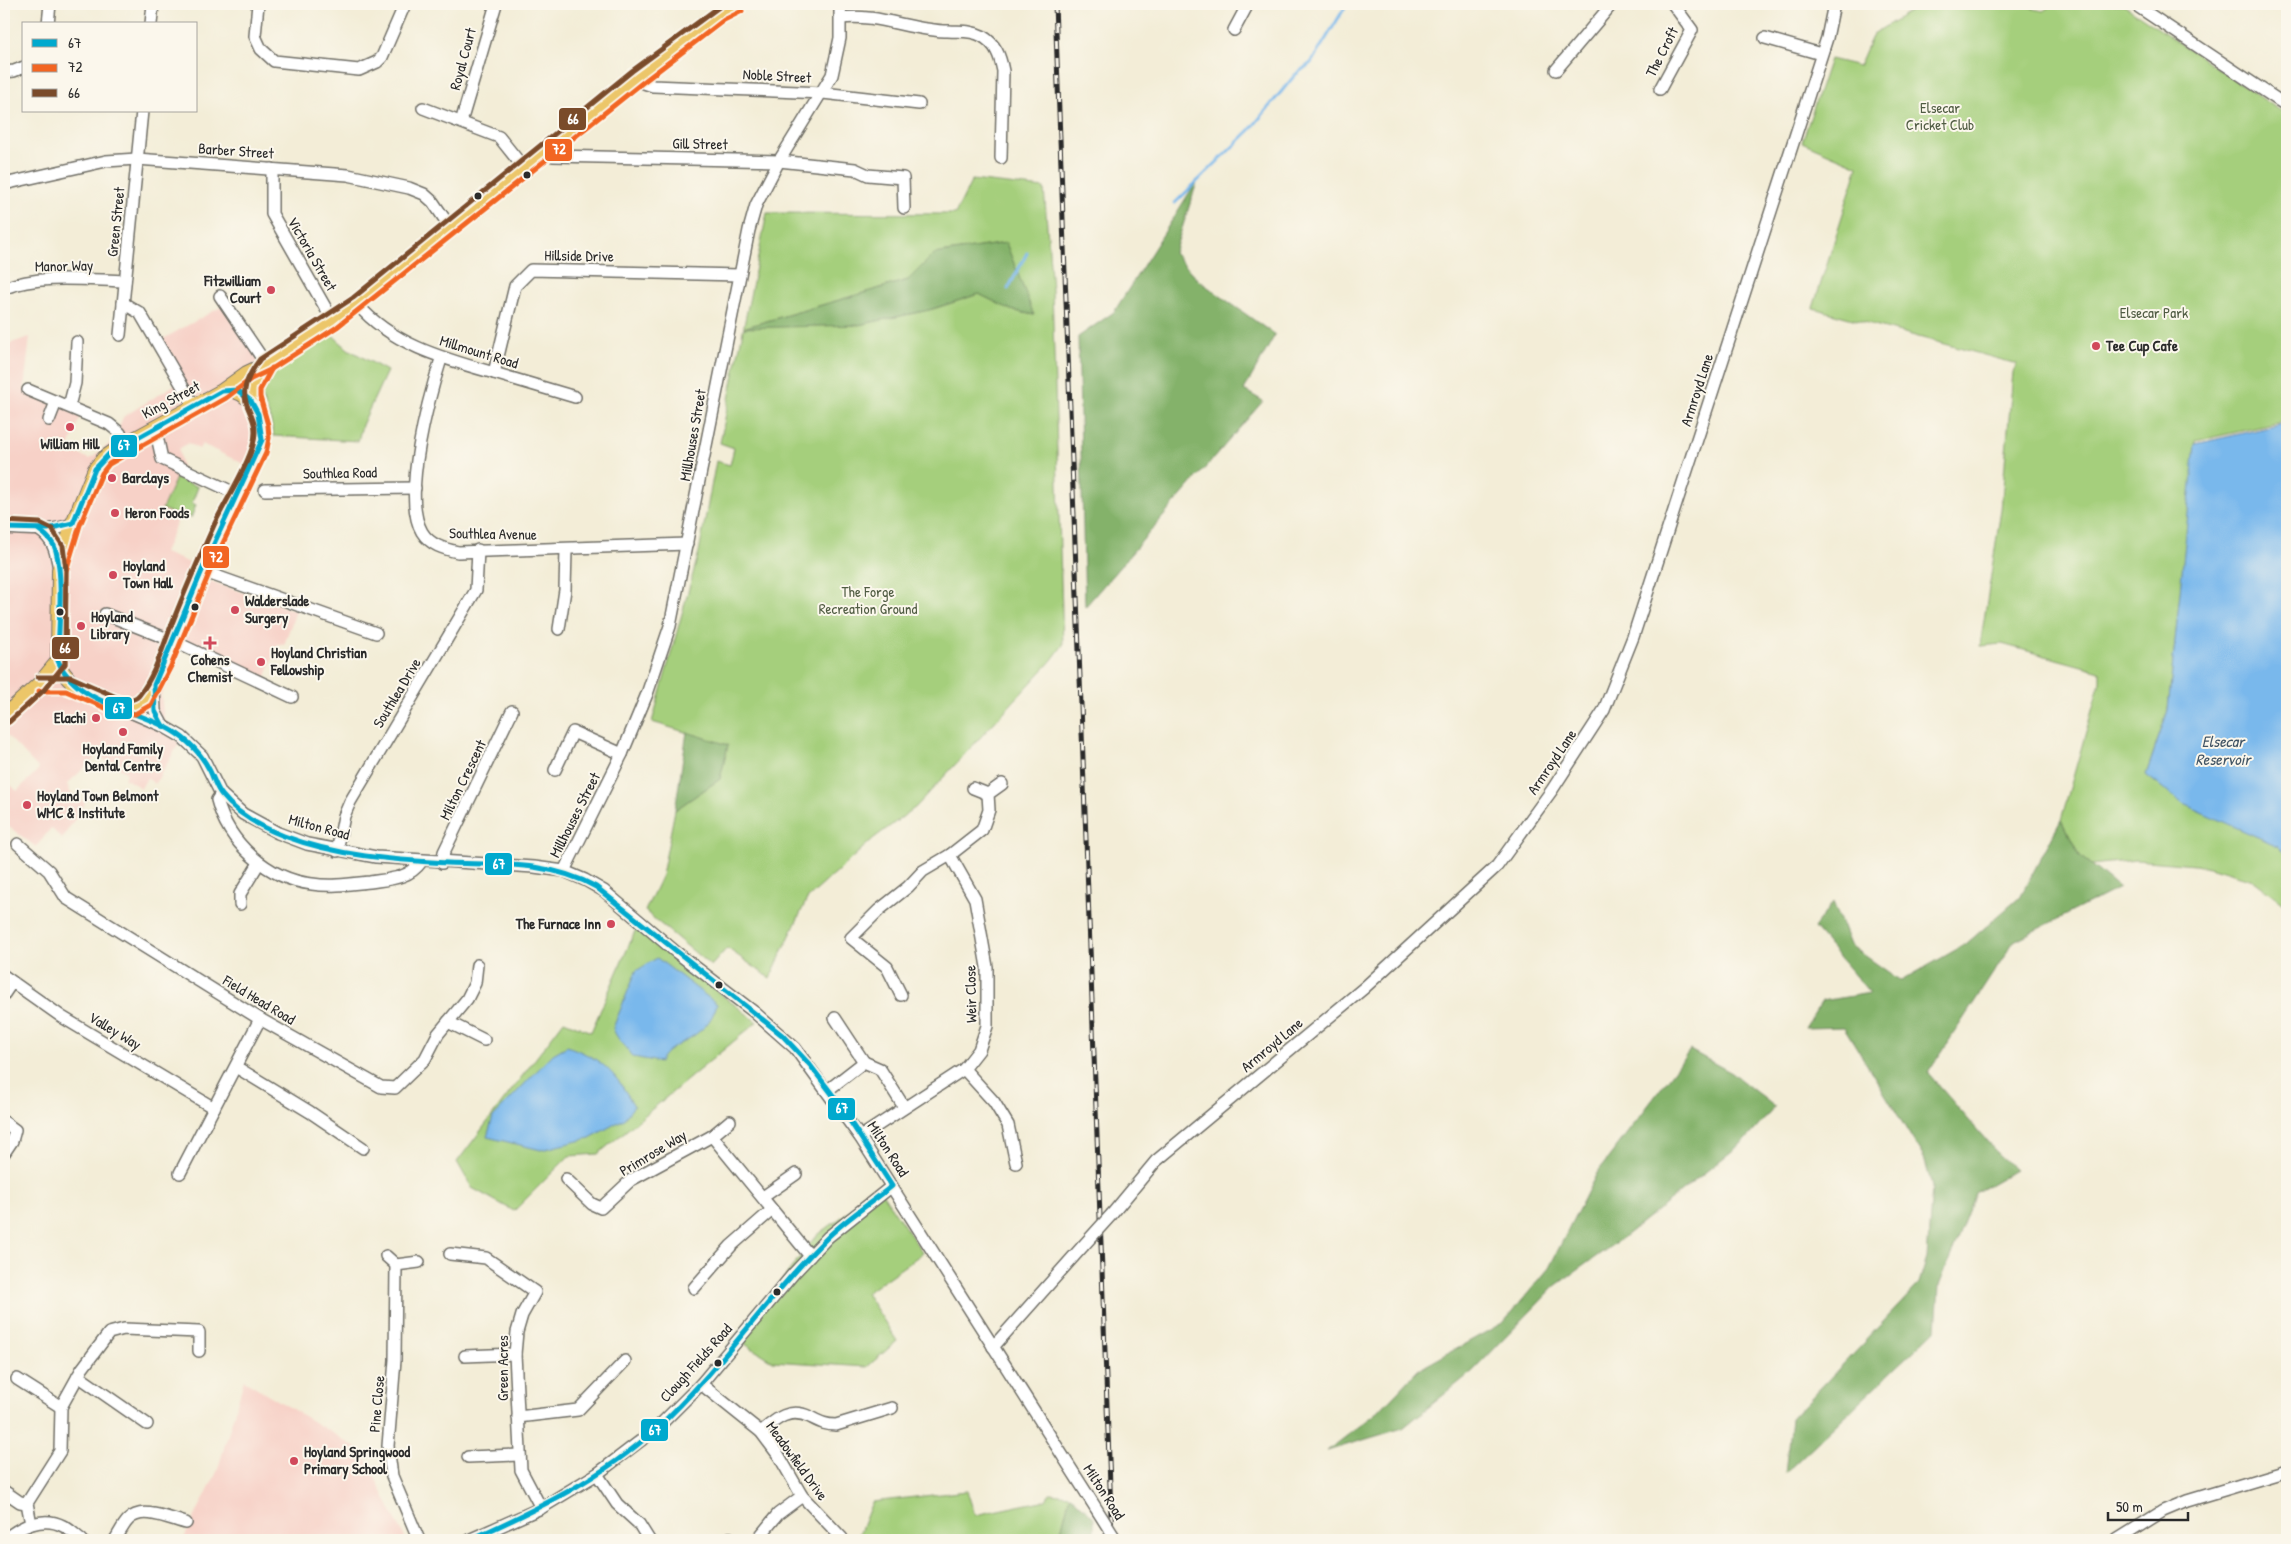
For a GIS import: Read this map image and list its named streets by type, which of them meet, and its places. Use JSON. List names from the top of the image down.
{
  "streets": {
    "main road": ["King Street", "Milton Road"],
    "street": [
      "The Croft",
      "Royal Court",
      "Noble Street",
      "Gill Street",
      "Barber Street",
      "Green Street",
      "Victoria Street",
      "Hillside Drive",
      "Manor Way",
      "Millmount Road",
      "Armroyd Lane",
      "Millhouses Street",
      "Southlea Road",
      "Southlea Avenue",
      "Southlea Drive",
      "Milton Crescent",
      "Weir Close",
      "Field Head Road",
      "Valley Way",
      "Primrose Way",
      "Clough Fields Road",
      "Green Acres",
      "Pine Close",
      "Meadowfield Drive"
    ]
  },
  "crossings": [
    ["Noble Street", "King Street"],
    ["Noble Street", "Millhouses Street"],
    ["Gill Street", "King Street"],
    ["Gill Street", "Millhouses Street"],
    ["Barber Street", "Green Street"],
    ["Barber Street", "Victoria Street"],
    ["Barber Street", "King Street"],
    ["Green Street", "Manor Way"],
    ["Victoria Street", "King Street"],
    ["Hillside Drive", "Millmount Road"],
    ["Hillside Drive", "Millhouses Street"],
    ["Millmount Road", "King Street"],
    ["Millmount Road", "Southlea Avenue"],
    ["Armroyd Lane", "Milton Road"],
    ["Millhouses Street", "Southlea Avenue"],
    ["Millhouses Street", "Milton Road"],
    ["Southlea Road", "Southlea Avenue"],
    ["Southlea Avenue", "Southlea Drive"],
    ["Southlea Drive", "Milton Road"],
    ["Milton Crescent", "Milton Road"],
    ["Milton Road", "Weir Close"],
    ["Milton Road", "Clough Fields Road"],
    ["Clough Fields Road", "Green Acres"],
    ["Clough Fields Road", "Meadowfield Drive"]
  ],
  "water": ["Elsecar Reservoir"],
  "parks": ["Elsecar Cricket Club", "Elsecar Park", "The Forge Recreation Ground"],
  "places": {
    "other": [
      "Fitzwilliam Court",
      "Tee Cup Cafe",
      "William Hill",
      "Barclays",
      "Heron Foods",
      "Hoyland Town Hall",
      "Walderslade Surgery",
      "Hoyland Library",
      "Hoyland Christian Fellowship",
      "Elachi",
      "Hoyland Family Dental Centre",
      "Hoyland Town Belmont WMC & Institute",
      "The Furnace Inn",
      "Hoyland Springwood Primary School"
    ],
    "health": ["Cohens Chemist"]
  },
  "lines": ["transit line 66", "transit line 72", "transit line 67"],
  "legend": ["67", "72", "66"],
  "scale_bar": "50 m"
}
